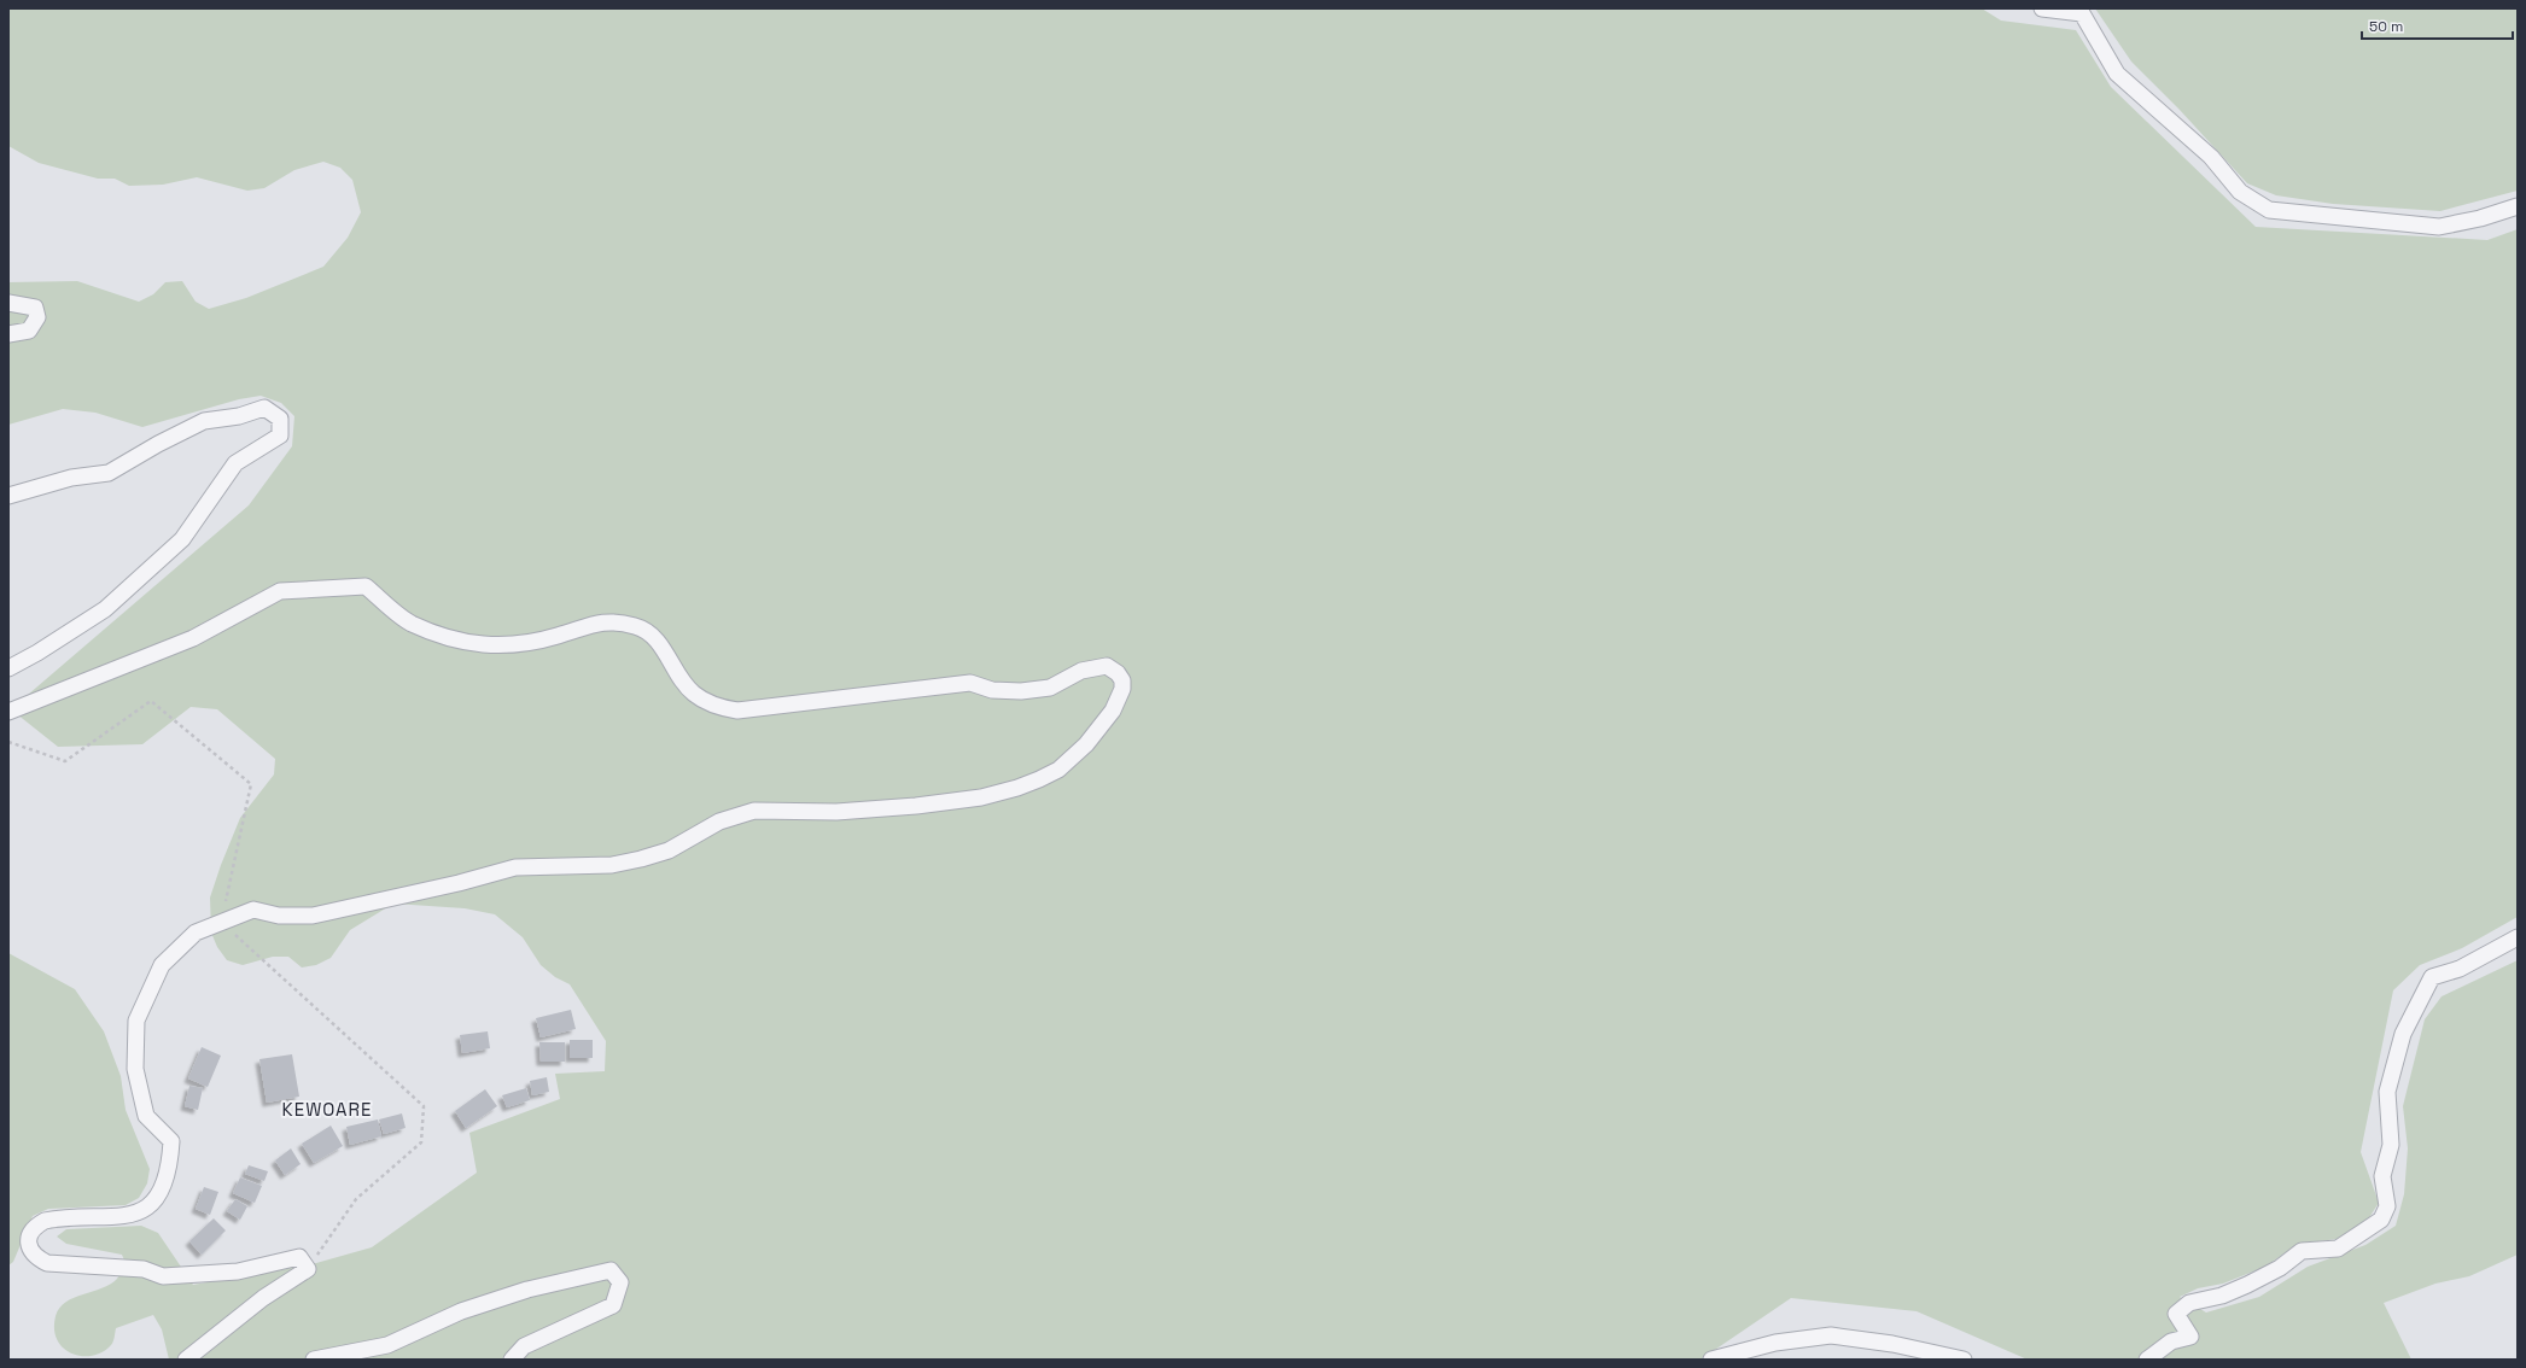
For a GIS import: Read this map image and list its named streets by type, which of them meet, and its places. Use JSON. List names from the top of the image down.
{
  "districts": ["KEWOARE"],
  "scale_bar": "50 m"
}
